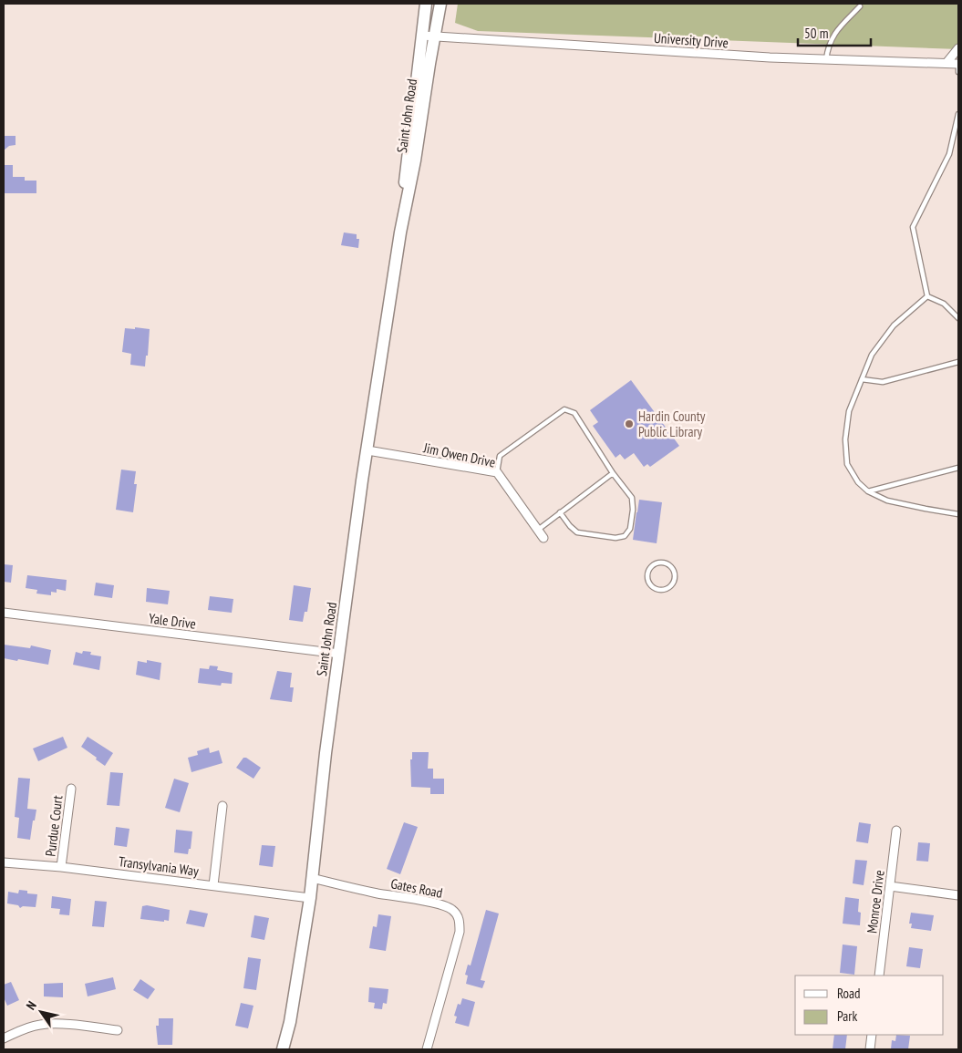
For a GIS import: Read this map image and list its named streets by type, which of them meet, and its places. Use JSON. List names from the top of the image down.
{
  "streets": {
    "street": [
      "University Drive",
      "Saint John Road",
      "Jim Owen Drive",
      "Yale Drive",
      "Purdue Court",
      "Transylvania Way",
      "Gates Road",
      "Monroe Drive"
    ]
  },
  "crossings": [
    ["University Drive", "Saint John Road"],
    ["Saint John Road", "Jim Owen Drive"],
    ["Saint John Road", "Yale Drive"],
    ["Saint John Road", "Transylvania Way"],
    ["Saint John Road", "Gates Road"],
    ["Purdue Court", "Transylvania Way"]
  ],
  "places": ["Hardin County Public Library"],
  "legend": ["Road", "Park"],
  "scale_bar": "50 m",
  "north": "top left"
}
